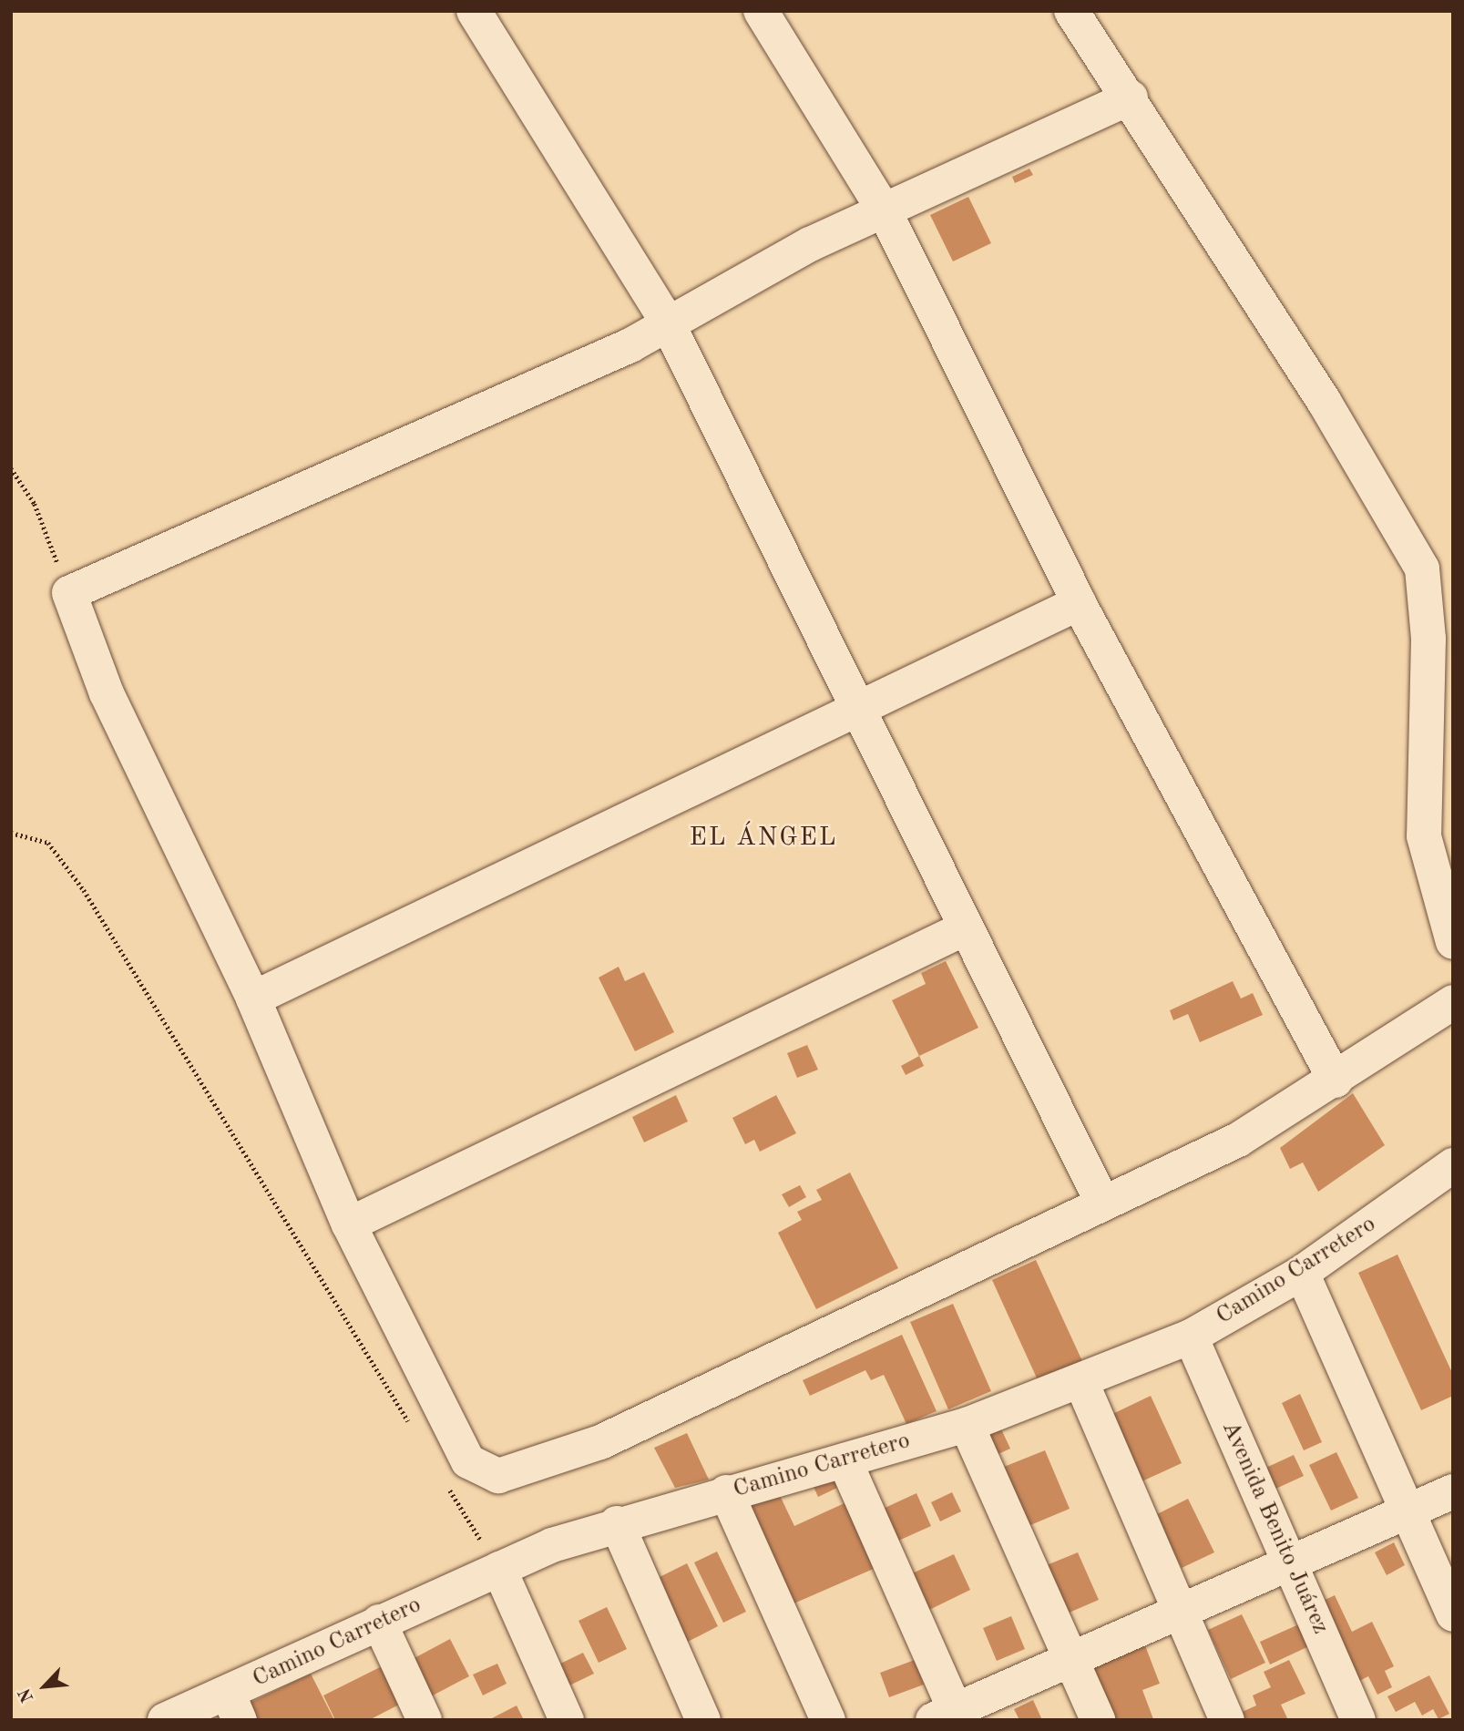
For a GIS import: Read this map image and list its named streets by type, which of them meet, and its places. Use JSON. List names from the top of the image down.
{
  "streets": {
    "street": ["Camino Carretero", "Avenida Benito Juárez"]
  },
  "crossings": [
    ["Camino Carretero", "Avenida Benito Juárez"]
  ],
  "districts": ["EL ÁNGEL"],
  "north": "bottom left"
}
